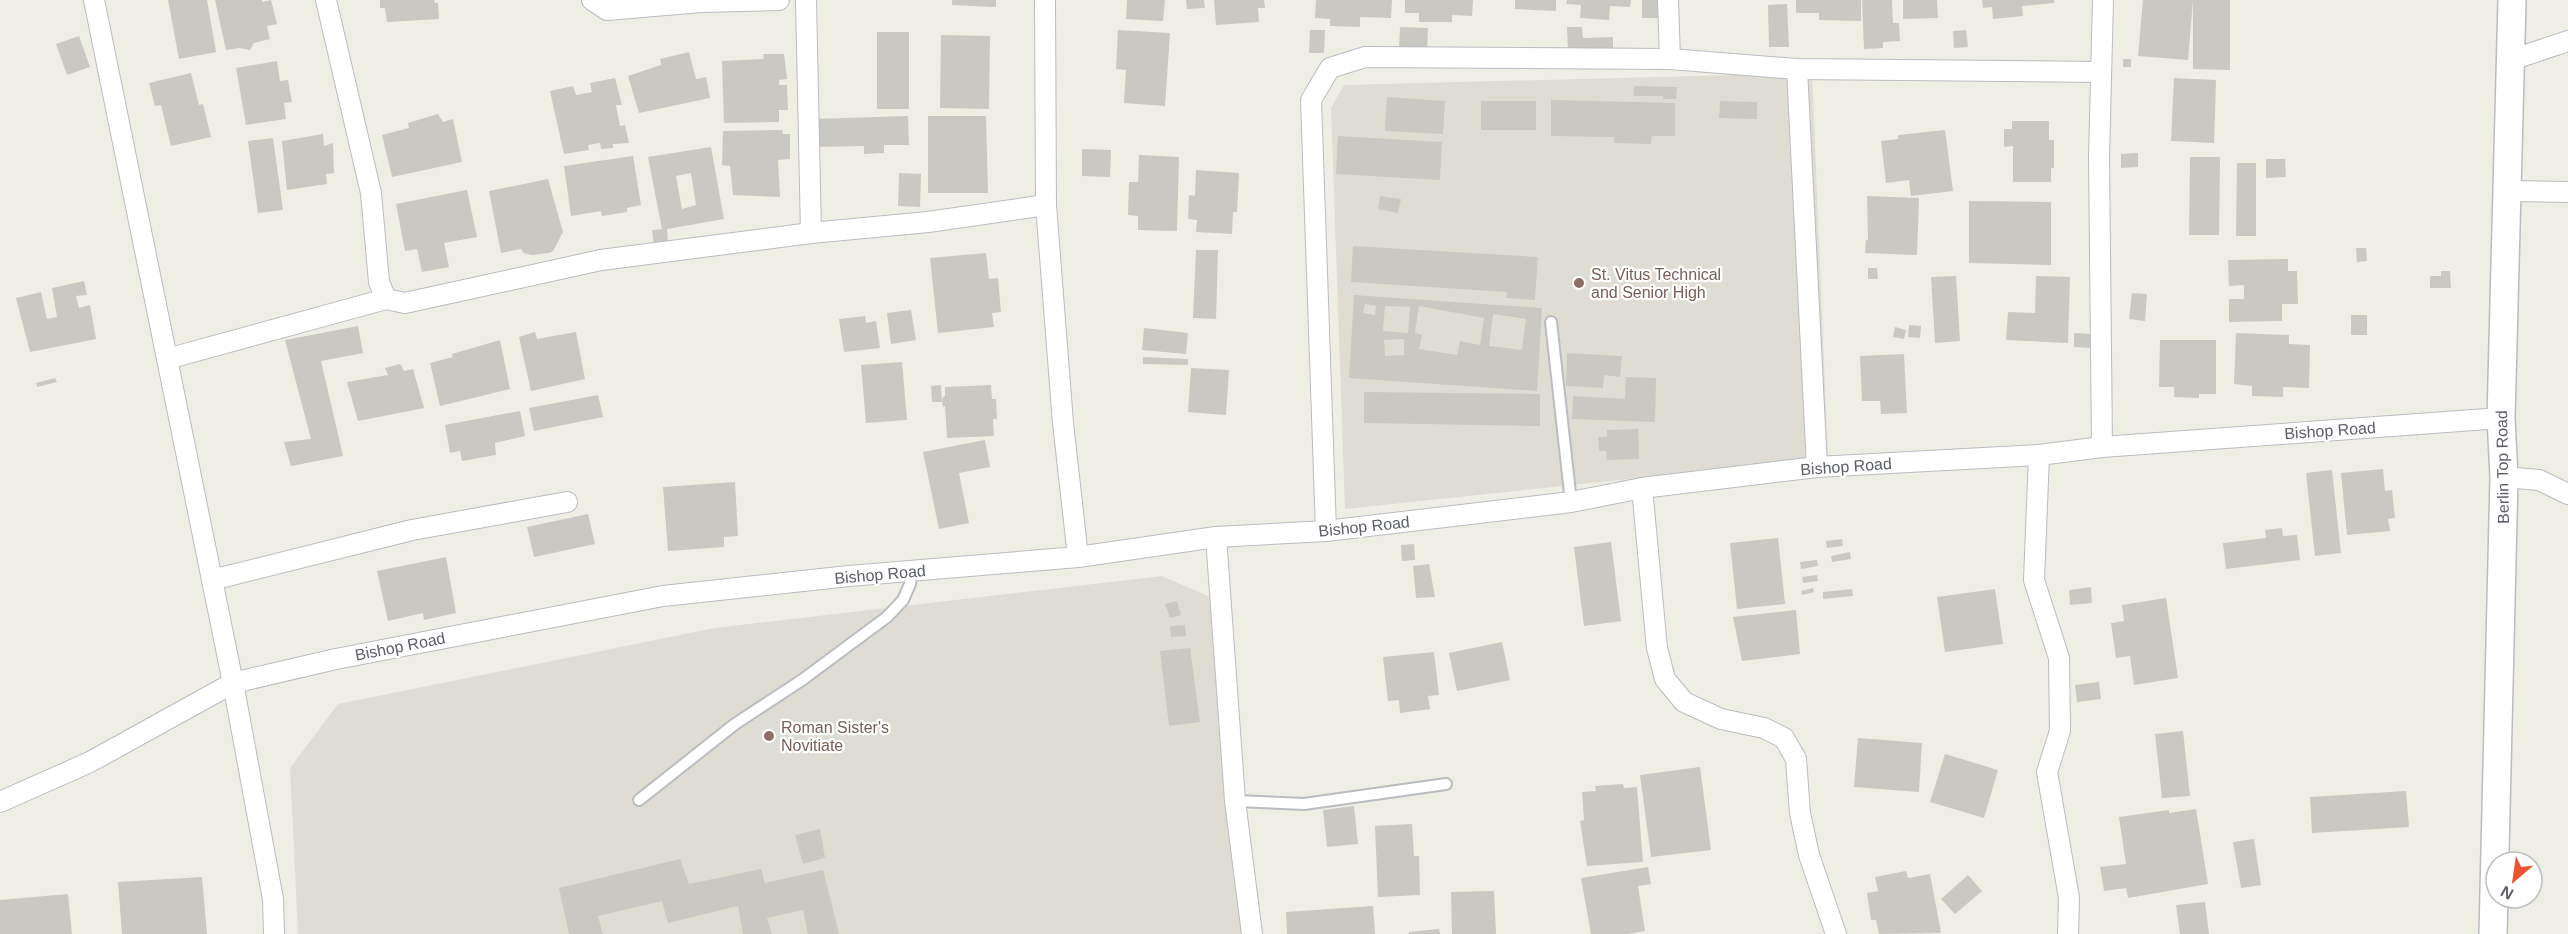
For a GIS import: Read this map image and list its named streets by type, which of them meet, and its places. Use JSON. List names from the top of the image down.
{
  "streets": {
    "street": ["Bishop Road", "Berlin Top Road"]
  },
  "crossings": [
    ["Bishop Road", "Berlin Top Road"]
  ],
  "places": ["St. Vitus Technical and Senior High", "Roman Sister's Novitiate"],
  "north": "bottom left"
}
